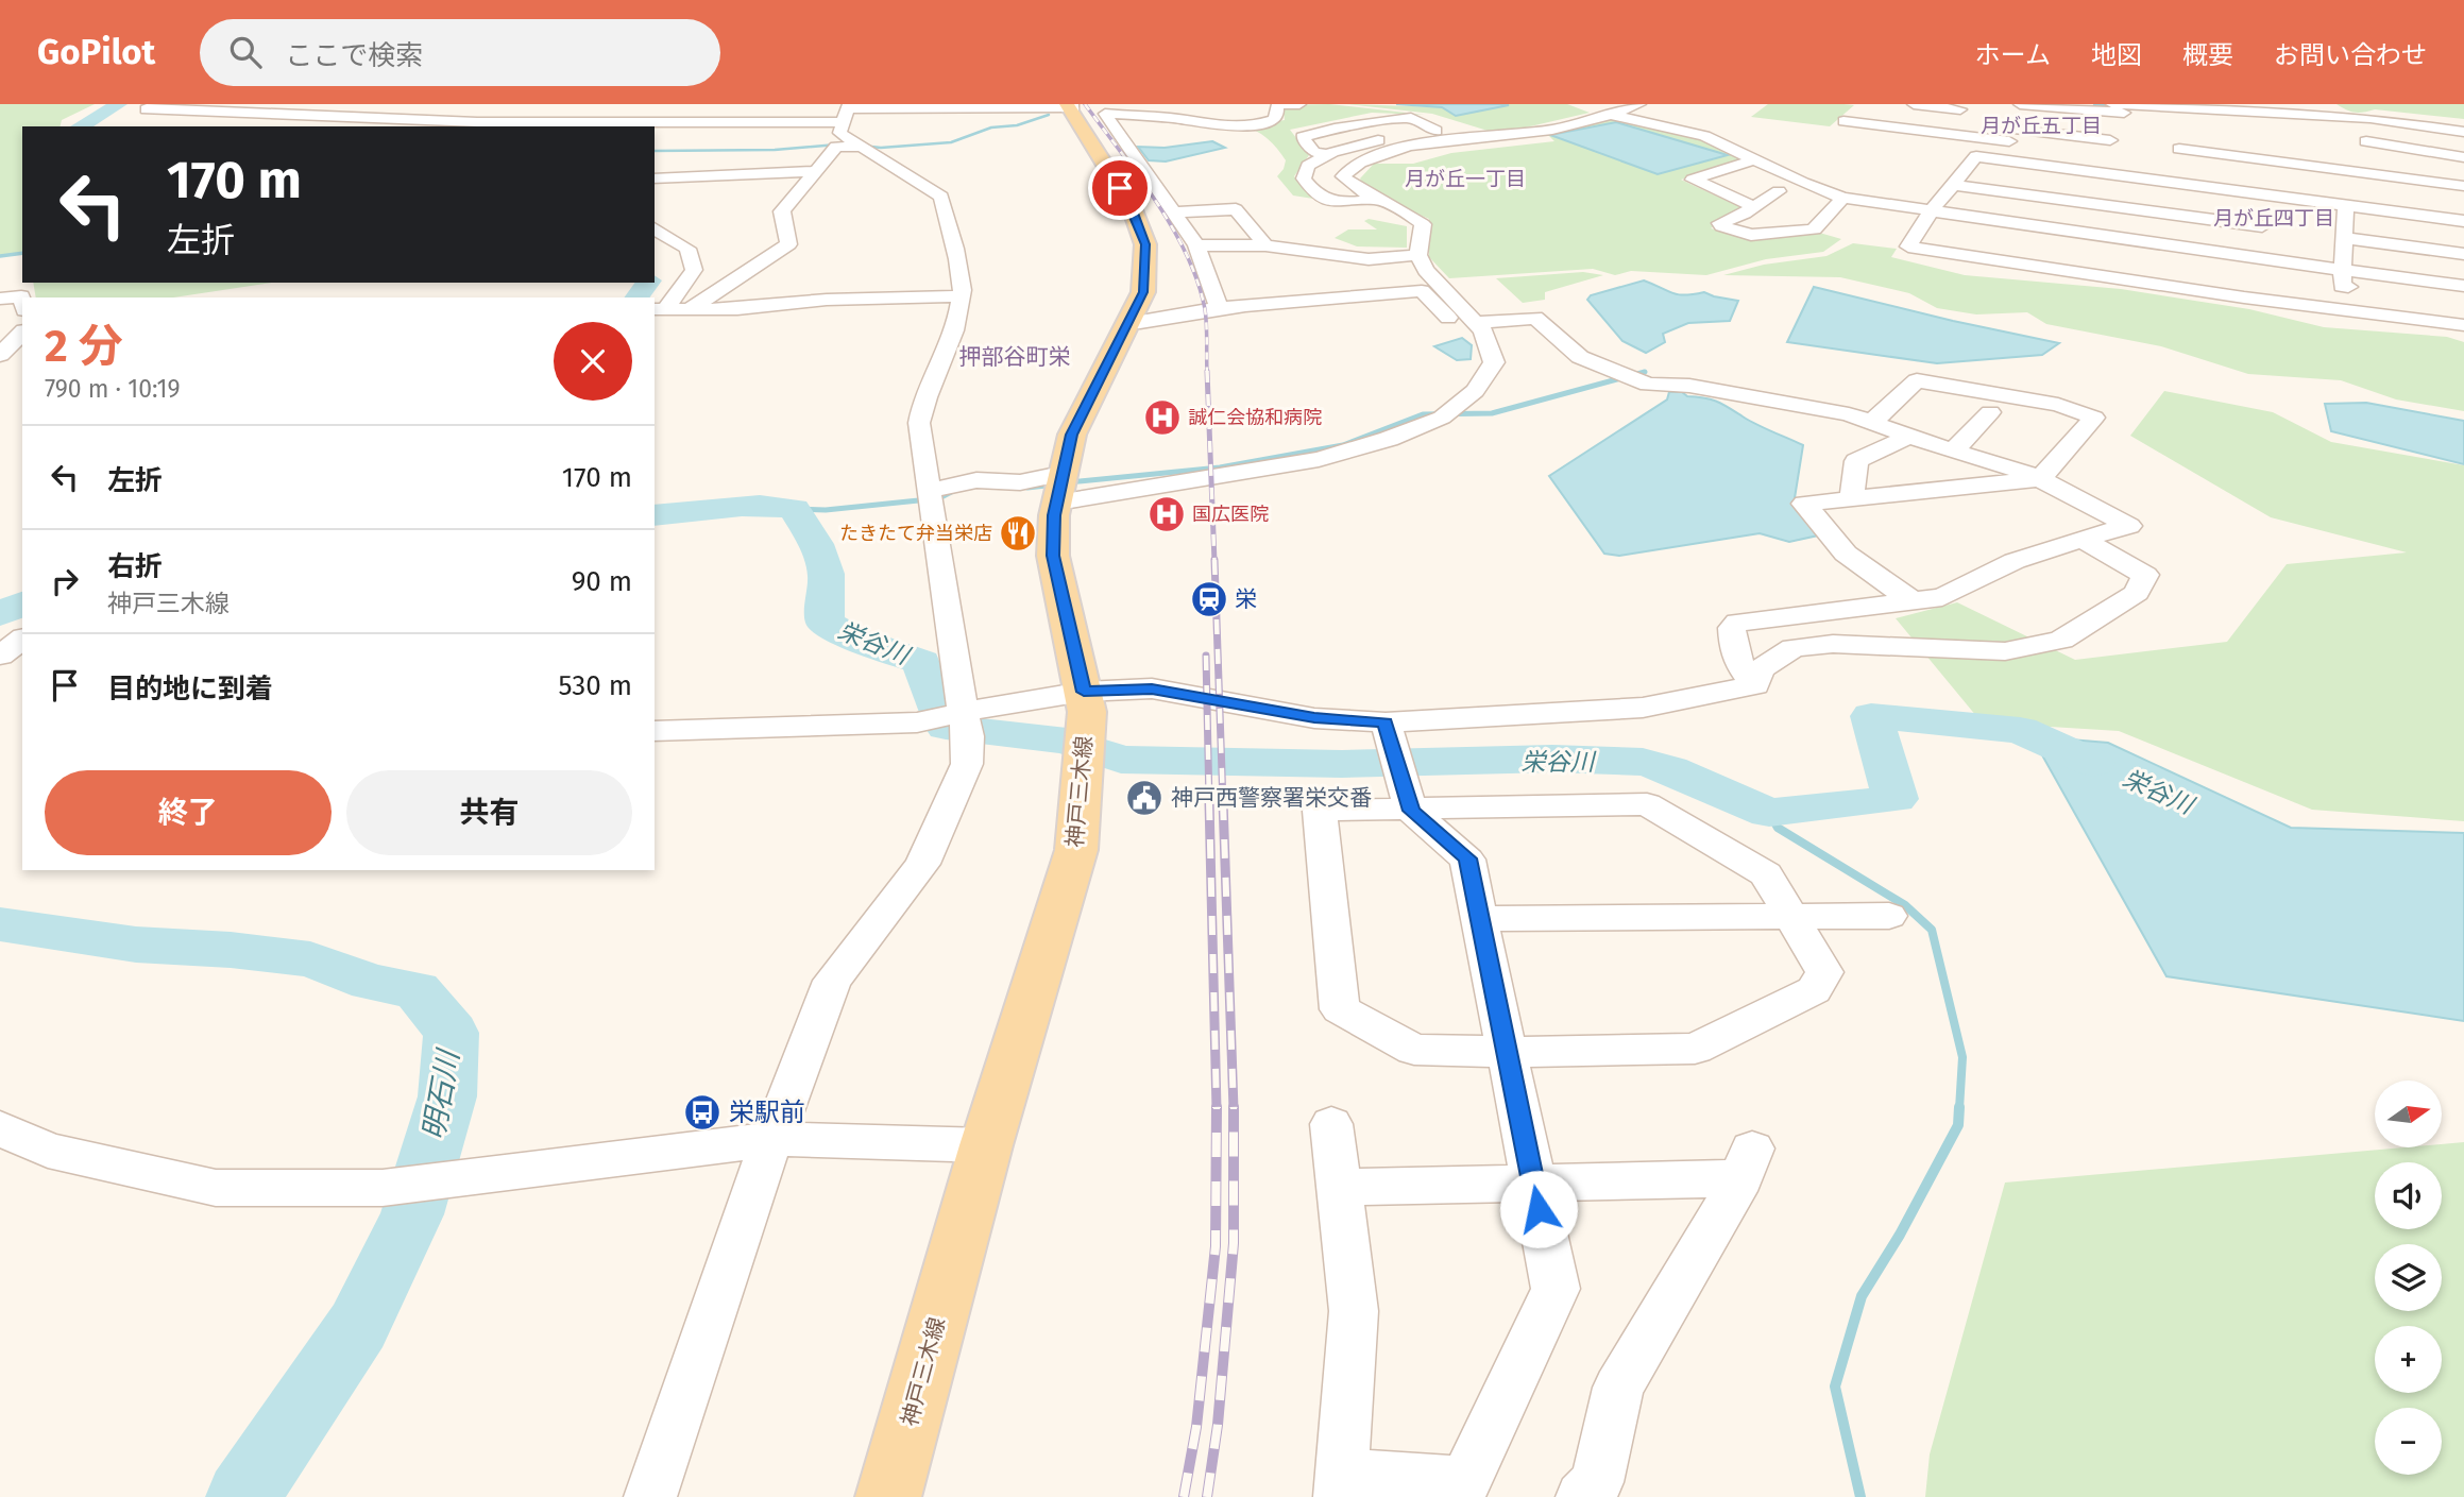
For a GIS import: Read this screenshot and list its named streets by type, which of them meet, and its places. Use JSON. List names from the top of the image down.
{
  "streets": {
    "main road": ["神戸三木線"]
  },
  "districts": [
    "月が丘五丁目",
    "月が丘一丁目",
    "月が丘四丁目",
    "押部谷町栄"
  ],
  "water": ["栄谷川", "明石川"],
  "places": {
    "hospital": ["誠仁会協和病院", "国広医院"],
    "restaurant": ["たきたて弁当栄店"],
    "station": ["栄"],
    "public building": ["神戸西警察署栄交番"],
    "bus stop": ["栄駅前"]
  },
  "north": "right",
  "page": {
    "header": "GoPilot",
    "search": "ここで検索",
    "nav": [
      "ホーム",
      "地図",
      "概要",
      "お問い合わせ"
    ],
    "turn": ["170 m", "左折"],
    "heading": ["2 分", "790 m · 10:19"],
    "list": [
      {
        "name": "左折",
        "value": "170 m"
      },
      {
        "name": "右折",
        "note": "神戸三木線",
        "value": "90 m"
      },
      {
        "name": "目的地に到着",
        "value": "530 m"
      }
    ],
    "buttons": ["終了", "共有"],
    "map_buttons": ["+", "−"]
  }
}
